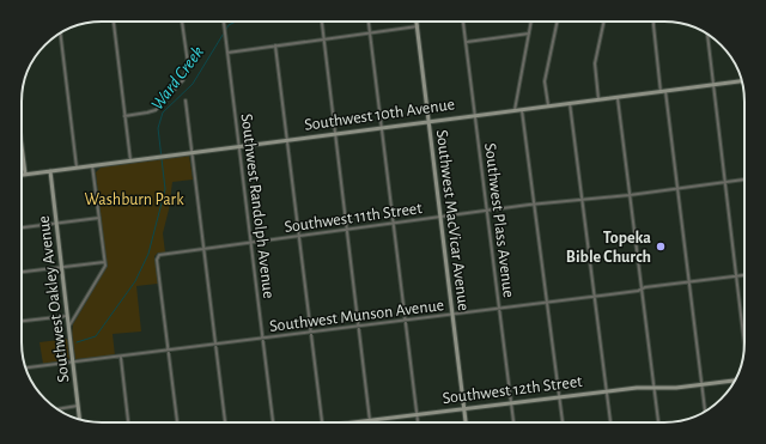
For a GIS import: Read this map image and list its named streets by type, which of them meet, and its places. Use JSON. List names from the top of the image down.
{
  "streets": {
    "main road": [
      "Southwest 10th Avenue",
      "Southwest MacVicar Avenue",
      "Southwest Oakley Avenue",
      "Southwest 12th Street"
    ],
    "street": [
      "Southwest Randolph Avenue",
      "Southwest 11th Street",
      "Southwest Plass Avenue",
      "Southwest Munson Avenue"
    ]
  },
  "crossings": [
    ["Southwest 10th Avenue", "Southwest Randolph Avenue"],
    ["Southwest 10th Avenue", "Southwest MacVicar Avenue"],
    ["Southwest 10th Avenue", "Southwest Plass Avenue"],
    ["Southwest 10th Avenue", "Southwest Oakley Avenue"],
    ["Southwest Randolph Avenue", "Southwest 11th Street"],
    ["Southwest Randolph Avenue", "Southwest Munson Avenue"],
    ["Southwest 11th Street", "Southwest MacVicar Avenue"],
    ["Southwest 11th Street", "Southwest Plass Avenue"],
    ["Southwest 11th Street", "Southwest Munson Avenue"],
    ["Southwest MacVicar Avenue", "Southwest Munson Avenue"],
    ["Southwest MacVicar Avenue", "Southwest 12th Street"],
    ["Southwest Plass Avenue", "Southwest Munson Avenue"],
    ["Southwest Plass Avenue", "Southwest 12th Street"],
    ["Southwest Oakley Avenue", "Southwest Munson Avenue"]
  ],
  "water": ["Ward Creek"],
  "parks": ["Washburn Park"],
  "places": ["Topeka Bible Church"]
}
